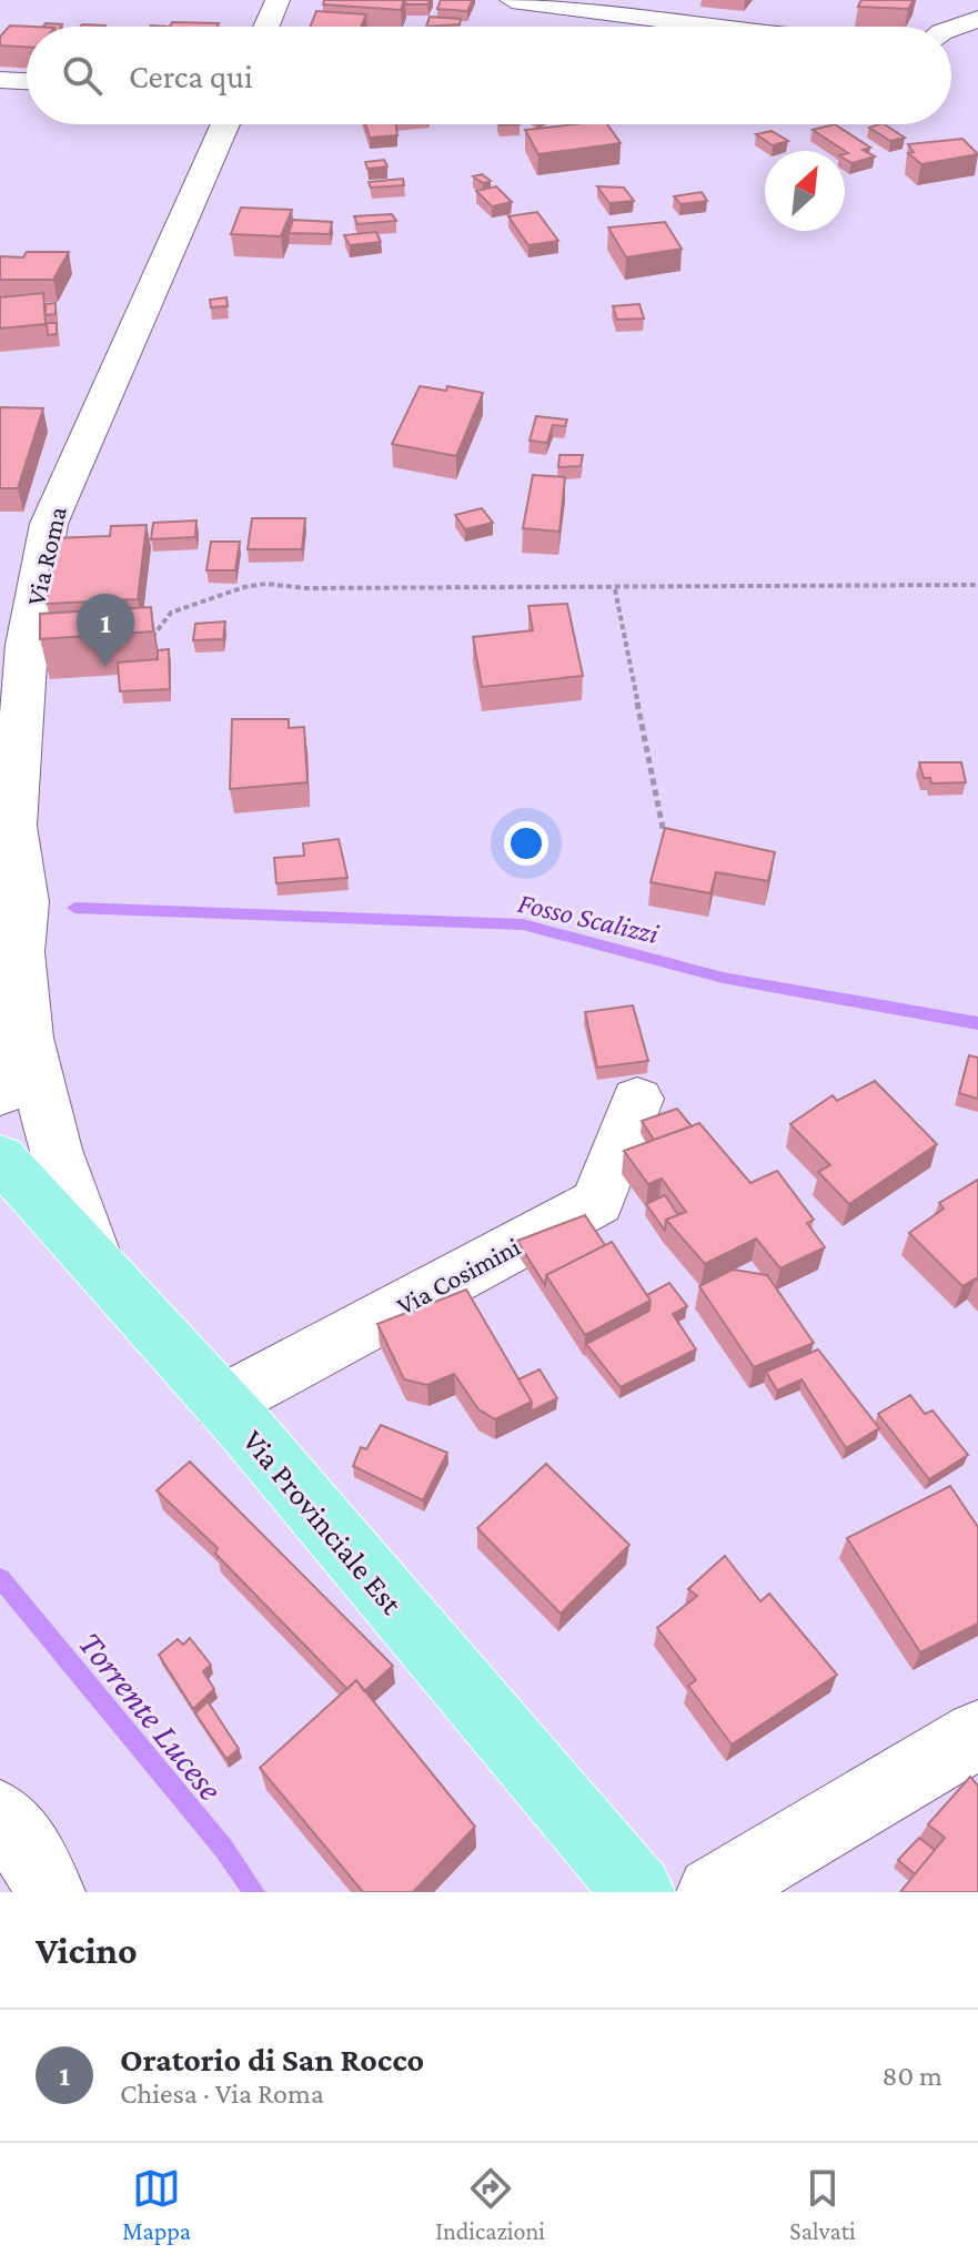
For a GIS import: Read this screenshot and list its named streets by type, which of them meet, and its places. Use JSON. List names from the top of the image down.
{
  "streets": {
    "main road": ["Via Provinciale Est"],
    "street": ["Via Roma", "Via Cosimini"]
  },
  "crossings": [
    ["Via Roma", "Via Provinciale Est"],
    ["Via Cosimini", "Via Provinciale Est"]
  ],
  "water": ["Fosso Scalizzi", "Torrente Lucese"],
  "north": "top right",
  "page": {
    "search": "Cerca qui",
    "pins": "1",
    "heading": "Vicino",
    "list": [
      {
        "mark": "1",
        "name": "Oratorio di San Rocco",
        "note": "Chiesa · Via Roma",
        "value": "80 m"
      }
    ],
    "nav": ["Mappa", "Indicazioni", "Salvati"]
  }
}
